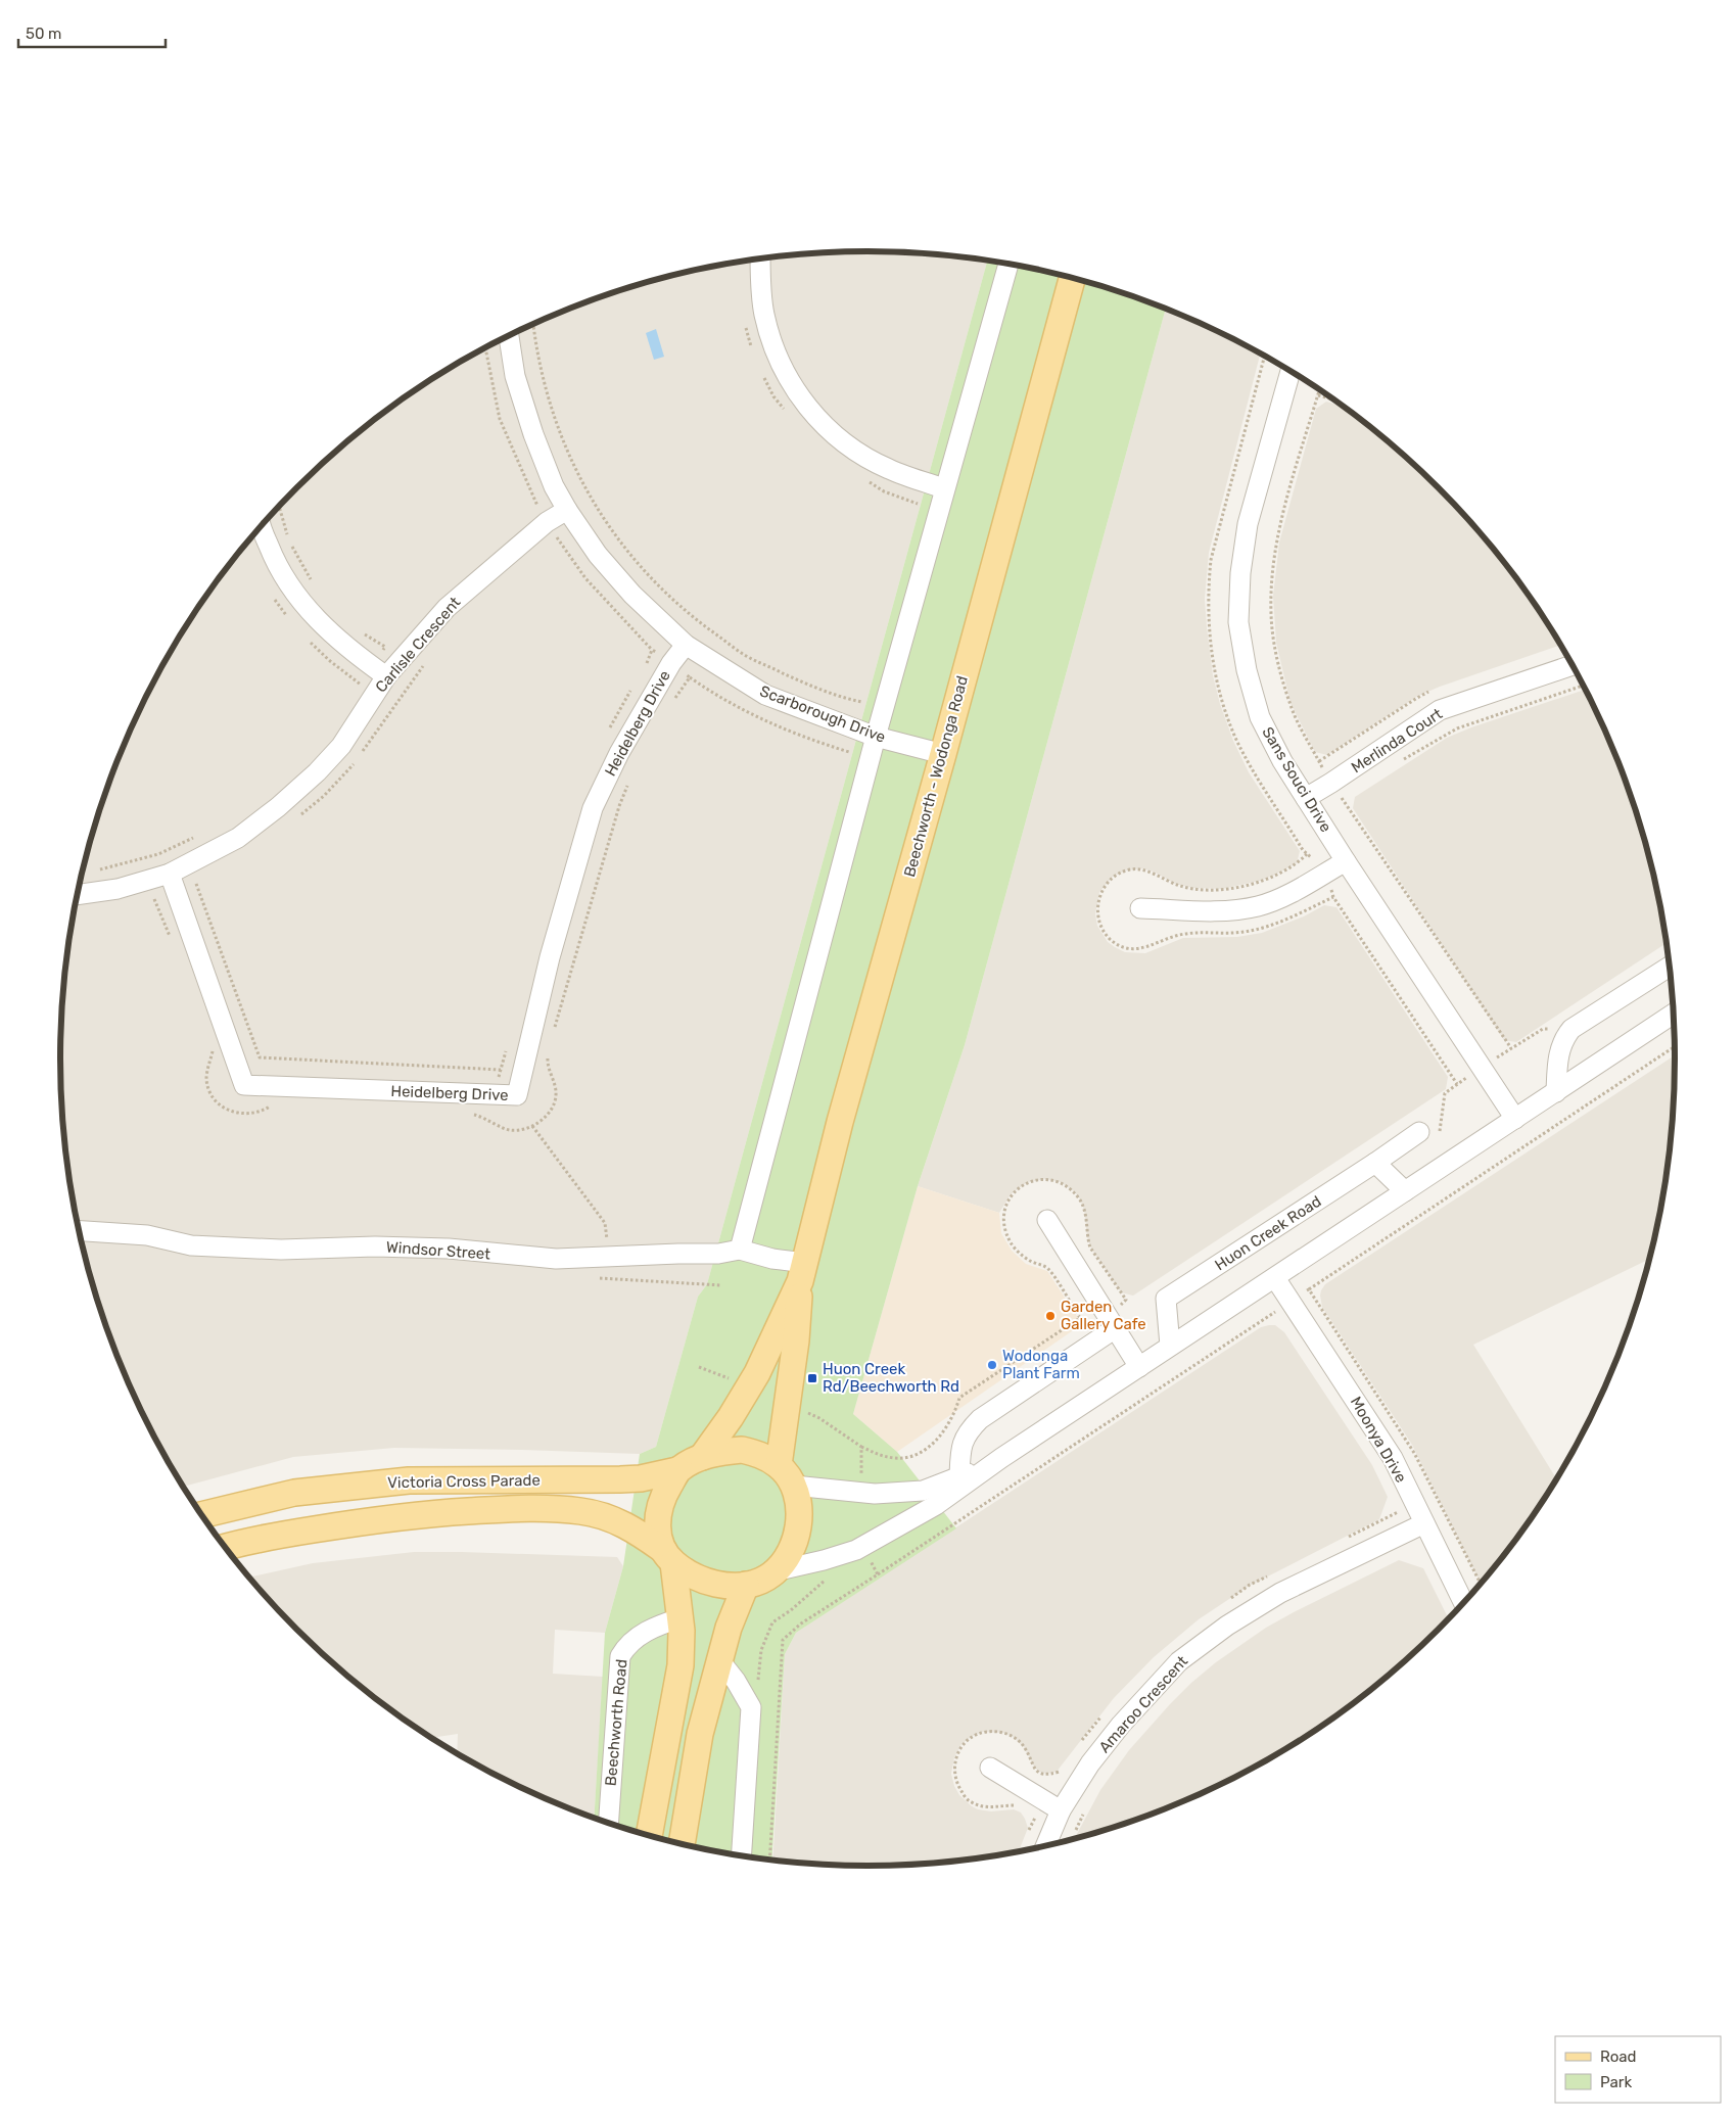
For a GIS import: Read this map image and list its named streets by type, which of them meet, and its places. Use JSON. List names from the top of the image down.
{
  "streets": {
    "main road": ["Beechworth - Wodonga Road", "Victoria Cross Parade"],
    "street": [
      "Carlisle Crescent",
      "Scarborough Drive",
      "Heidelberg Drive",
      "Merlinda Court",
      "Sans Souci Drive",
      "Huon Creek Road",
      "Windsor Street",
      "Moonya Drive",
      "Amaroo Crescent",
      "Beechworth Road"
    ]
  },
  "crossings": [
    ["Carlisle Crescent", "Scarborough Drive"],
    ["Carlisle Crescent", "Heidelberg Drive"],
    ["Scarborough Drive", "Heidelberg Drive"],
    ["Scarborough Drive", "Beechworth - Wodonga Road"],
    ["Merlinda Court", "Sans Souci Drive"],
    ["Beechworth - Wodonga Road", "Windsor Street"],
    ["Beechworth - Wodonga Road", "Victoria Cross Parade"],
    ["Moonya Drive", "Amaroo Crescent"]
  ],
  "places": {
    "other": ["Garden Gallery Cafe", "Wodonga Plant Farm"],
    "transit": ["Huon Creek Rd/Beechworth Rd"]
  },
  "legend": ["Road", "Park"],
  "scale_bar": "50 m"
}
